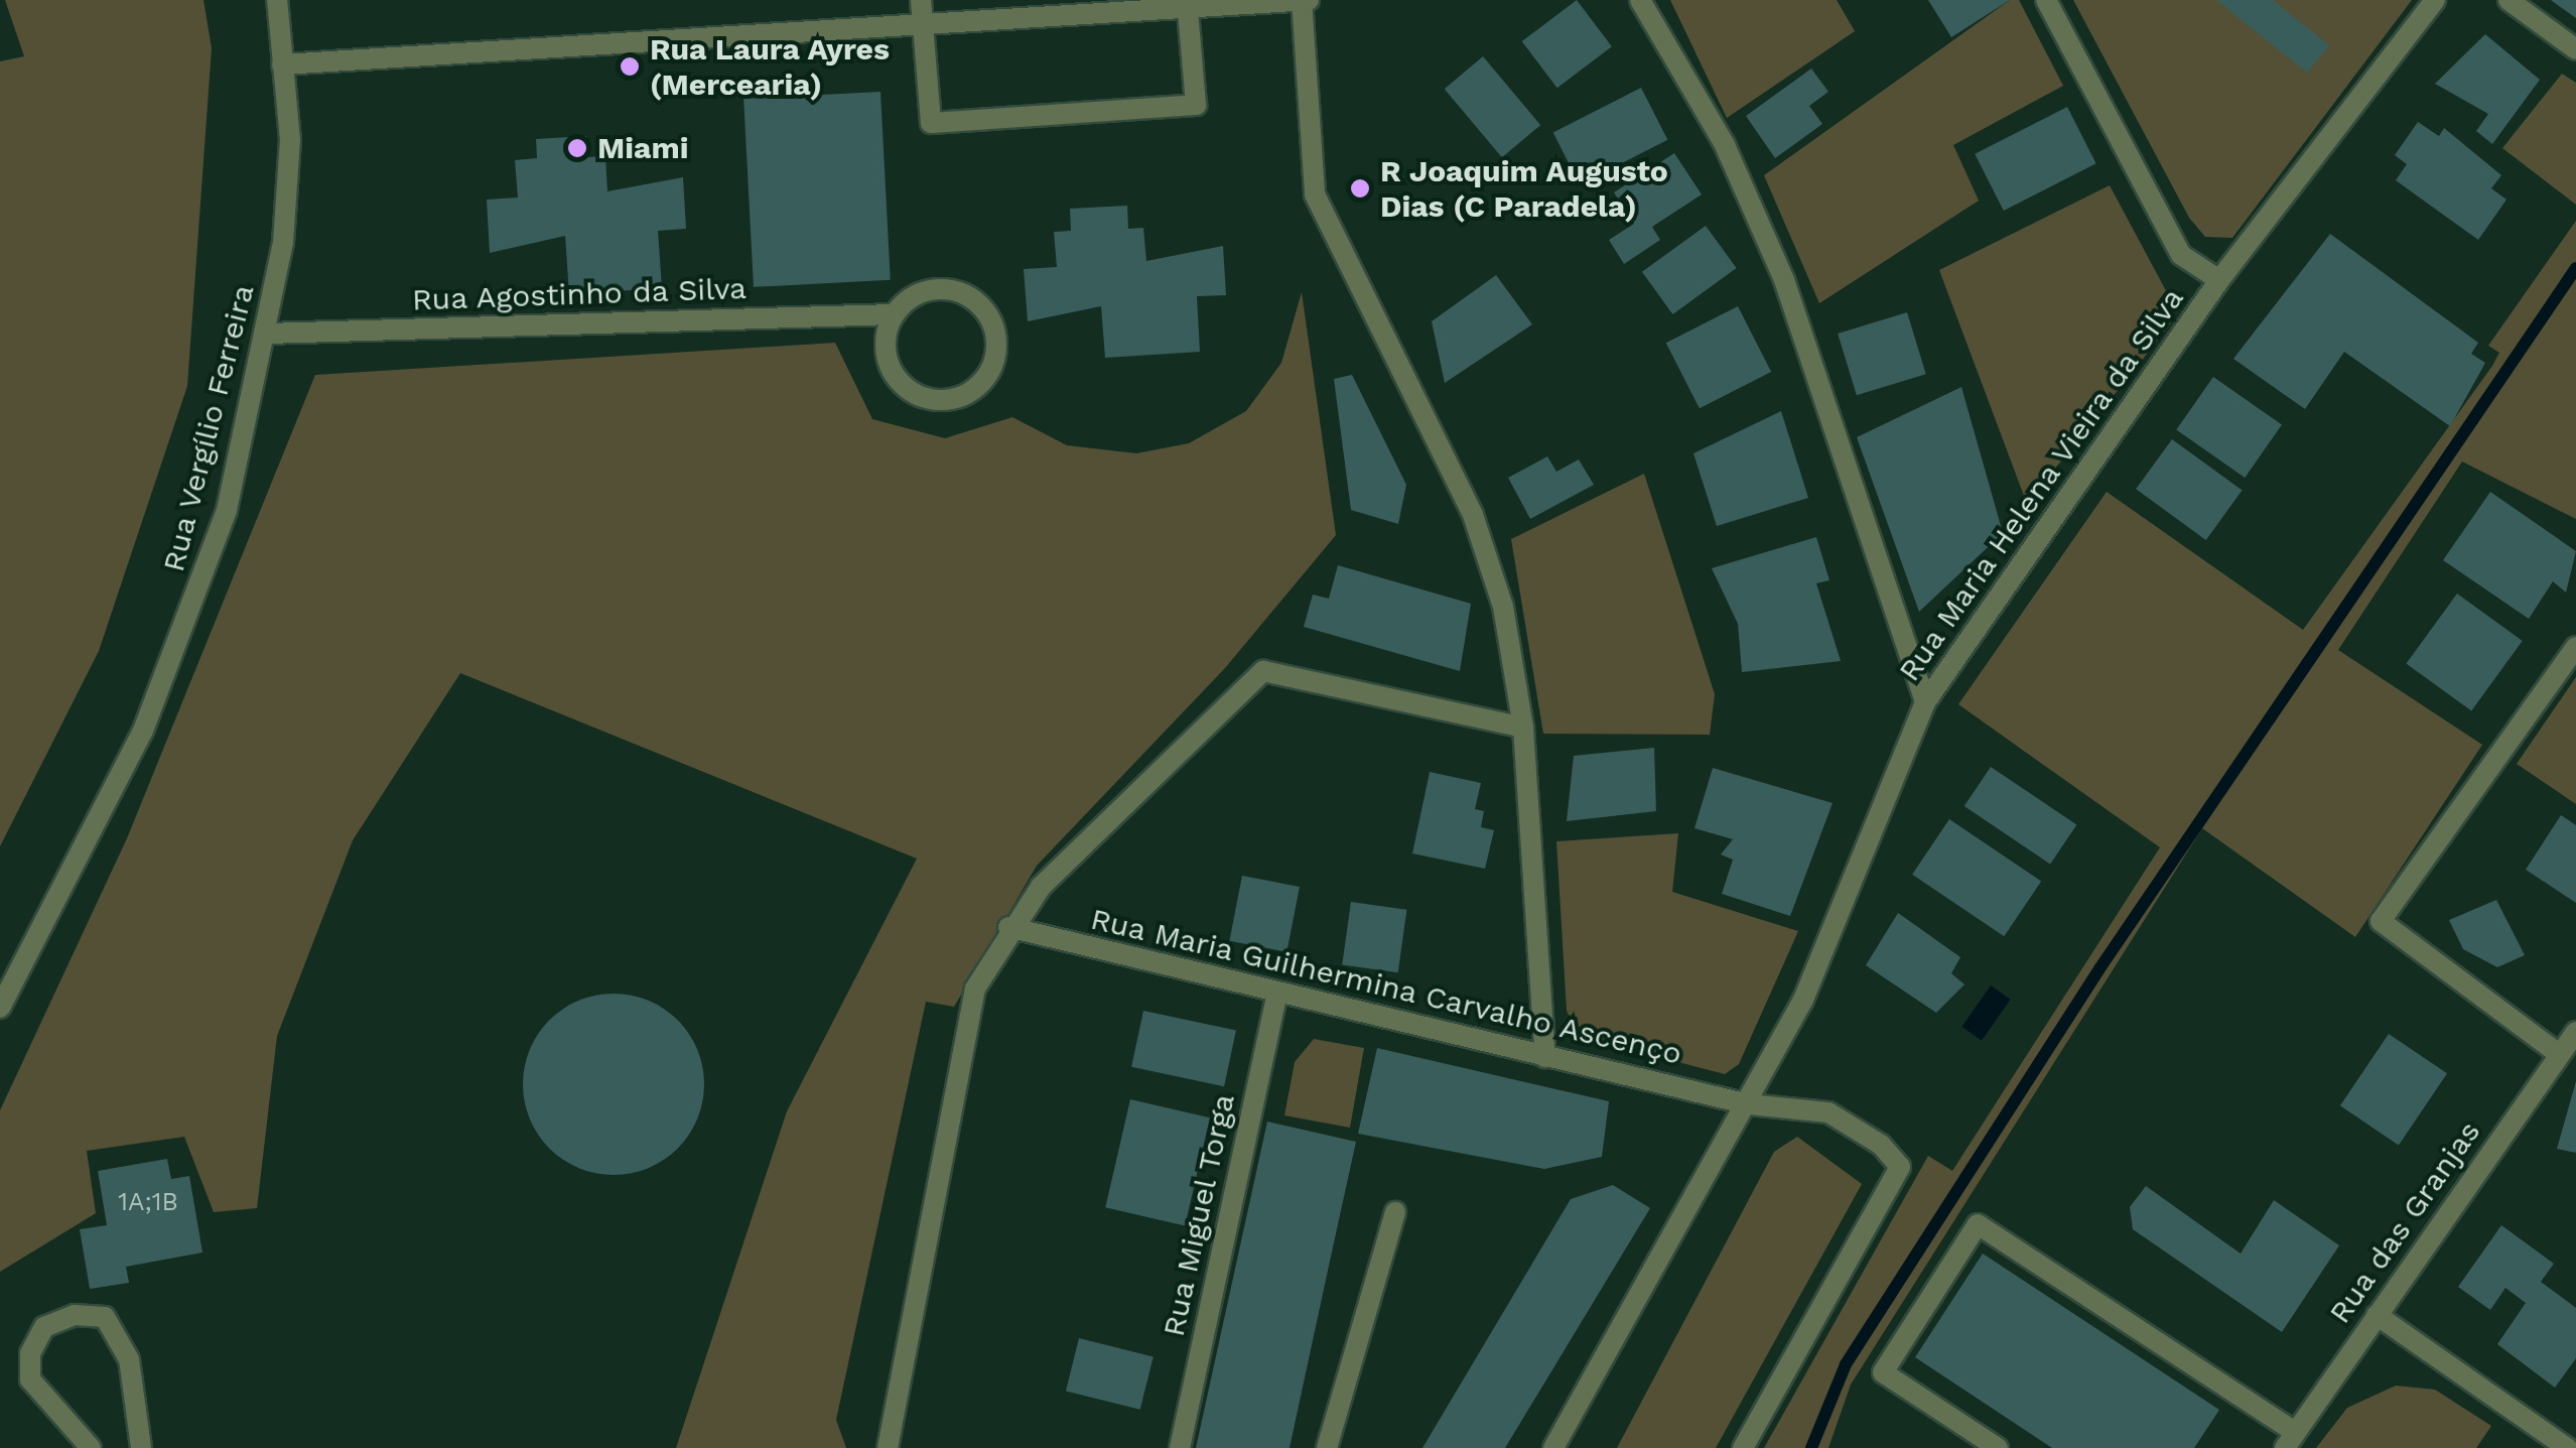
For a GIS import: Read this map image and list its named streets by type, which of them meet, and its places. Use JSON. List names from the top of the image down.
{
  "streets": {
    "street": [
      "Rua Agostinho da Silva",
      "Rua Vergílio Ferreira",
      "Rua Maria Helena Vieira da Silva",
      "Rua Maria Guilhermina Carvalho Ascenço",
      "Rua Miguel Torga",
      "Rua das Granjas"
    ]
  },
  "crossings": [
    ["Rua Agostinho da Silva", "Rua Vergílio Ferreira"],
    ["Rua Maria Helena Vieira da Silva", "Rua Maria Guilhermina Carvalho Ascenço"],
    ["Rua Maria Guilhermina Carvalho Ascenço", "Rua Miguel Torga"]
  ],
  "places": ["Rua Laura Ayres (Mercearia)", "Miami", "R Joaquim Augusto Dias (C Paradela)"],
  "house_numbers": ["1A;1B"]
}
